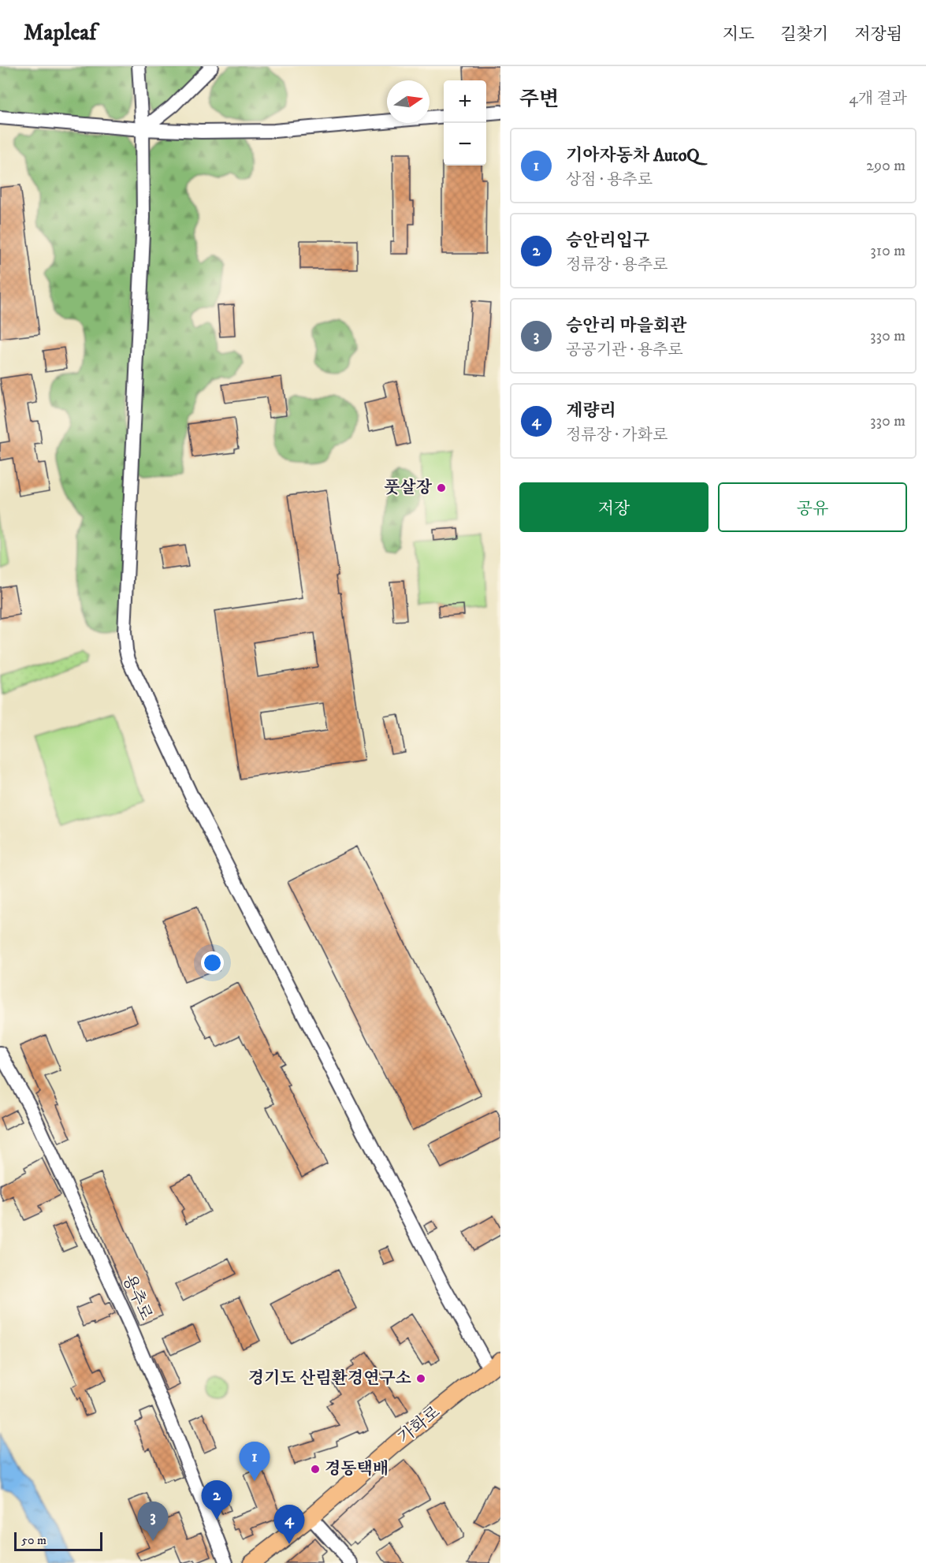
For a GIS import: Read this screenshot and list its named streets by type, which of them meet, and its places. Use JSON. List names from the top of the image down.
{
  "streets": {
    "main road": ["가화로"],
    "street": ["용추로"]
  },
  "places": ["풋살장", "경기도 산림환경연구소", "경동택배"],
  "scale_bar": "50 m",
  "north": "right",
  "page": {
    "header": "Mapleaf",
    "nav": ["지도", "길찾기", "저장됨"],
    "heading": ["주변", "4개 결과"],
    "map_buttons": ["+", "−"],
    "list": [
      {
        "mark": "1",
        "name": "기아자동차 AutoQ",
        "note": "상점 · 용추로",
        "value": "290 m"
      },
      {
        "mark": "2",
        "name": "승안리입구",
        "note": "정류장 · 용추로",
        "value": "310 m"
      },
      {
        "mark": "3",
        "name": "승안리 마을회관",
        "note": "공공기관 · 용추로",
        "value": "330 m"
      },
      {
        "mark": "4",
        "name": "계량리",
        "note": "정류장 · 가화로",
        "value": "330 m"
      }
    ],
    "buttons": ["저장", "공유"],
    "pins": [
      "1",
      "2",
      "3",
      "4"
    ],
    "scale": "50 m"
  }
}
